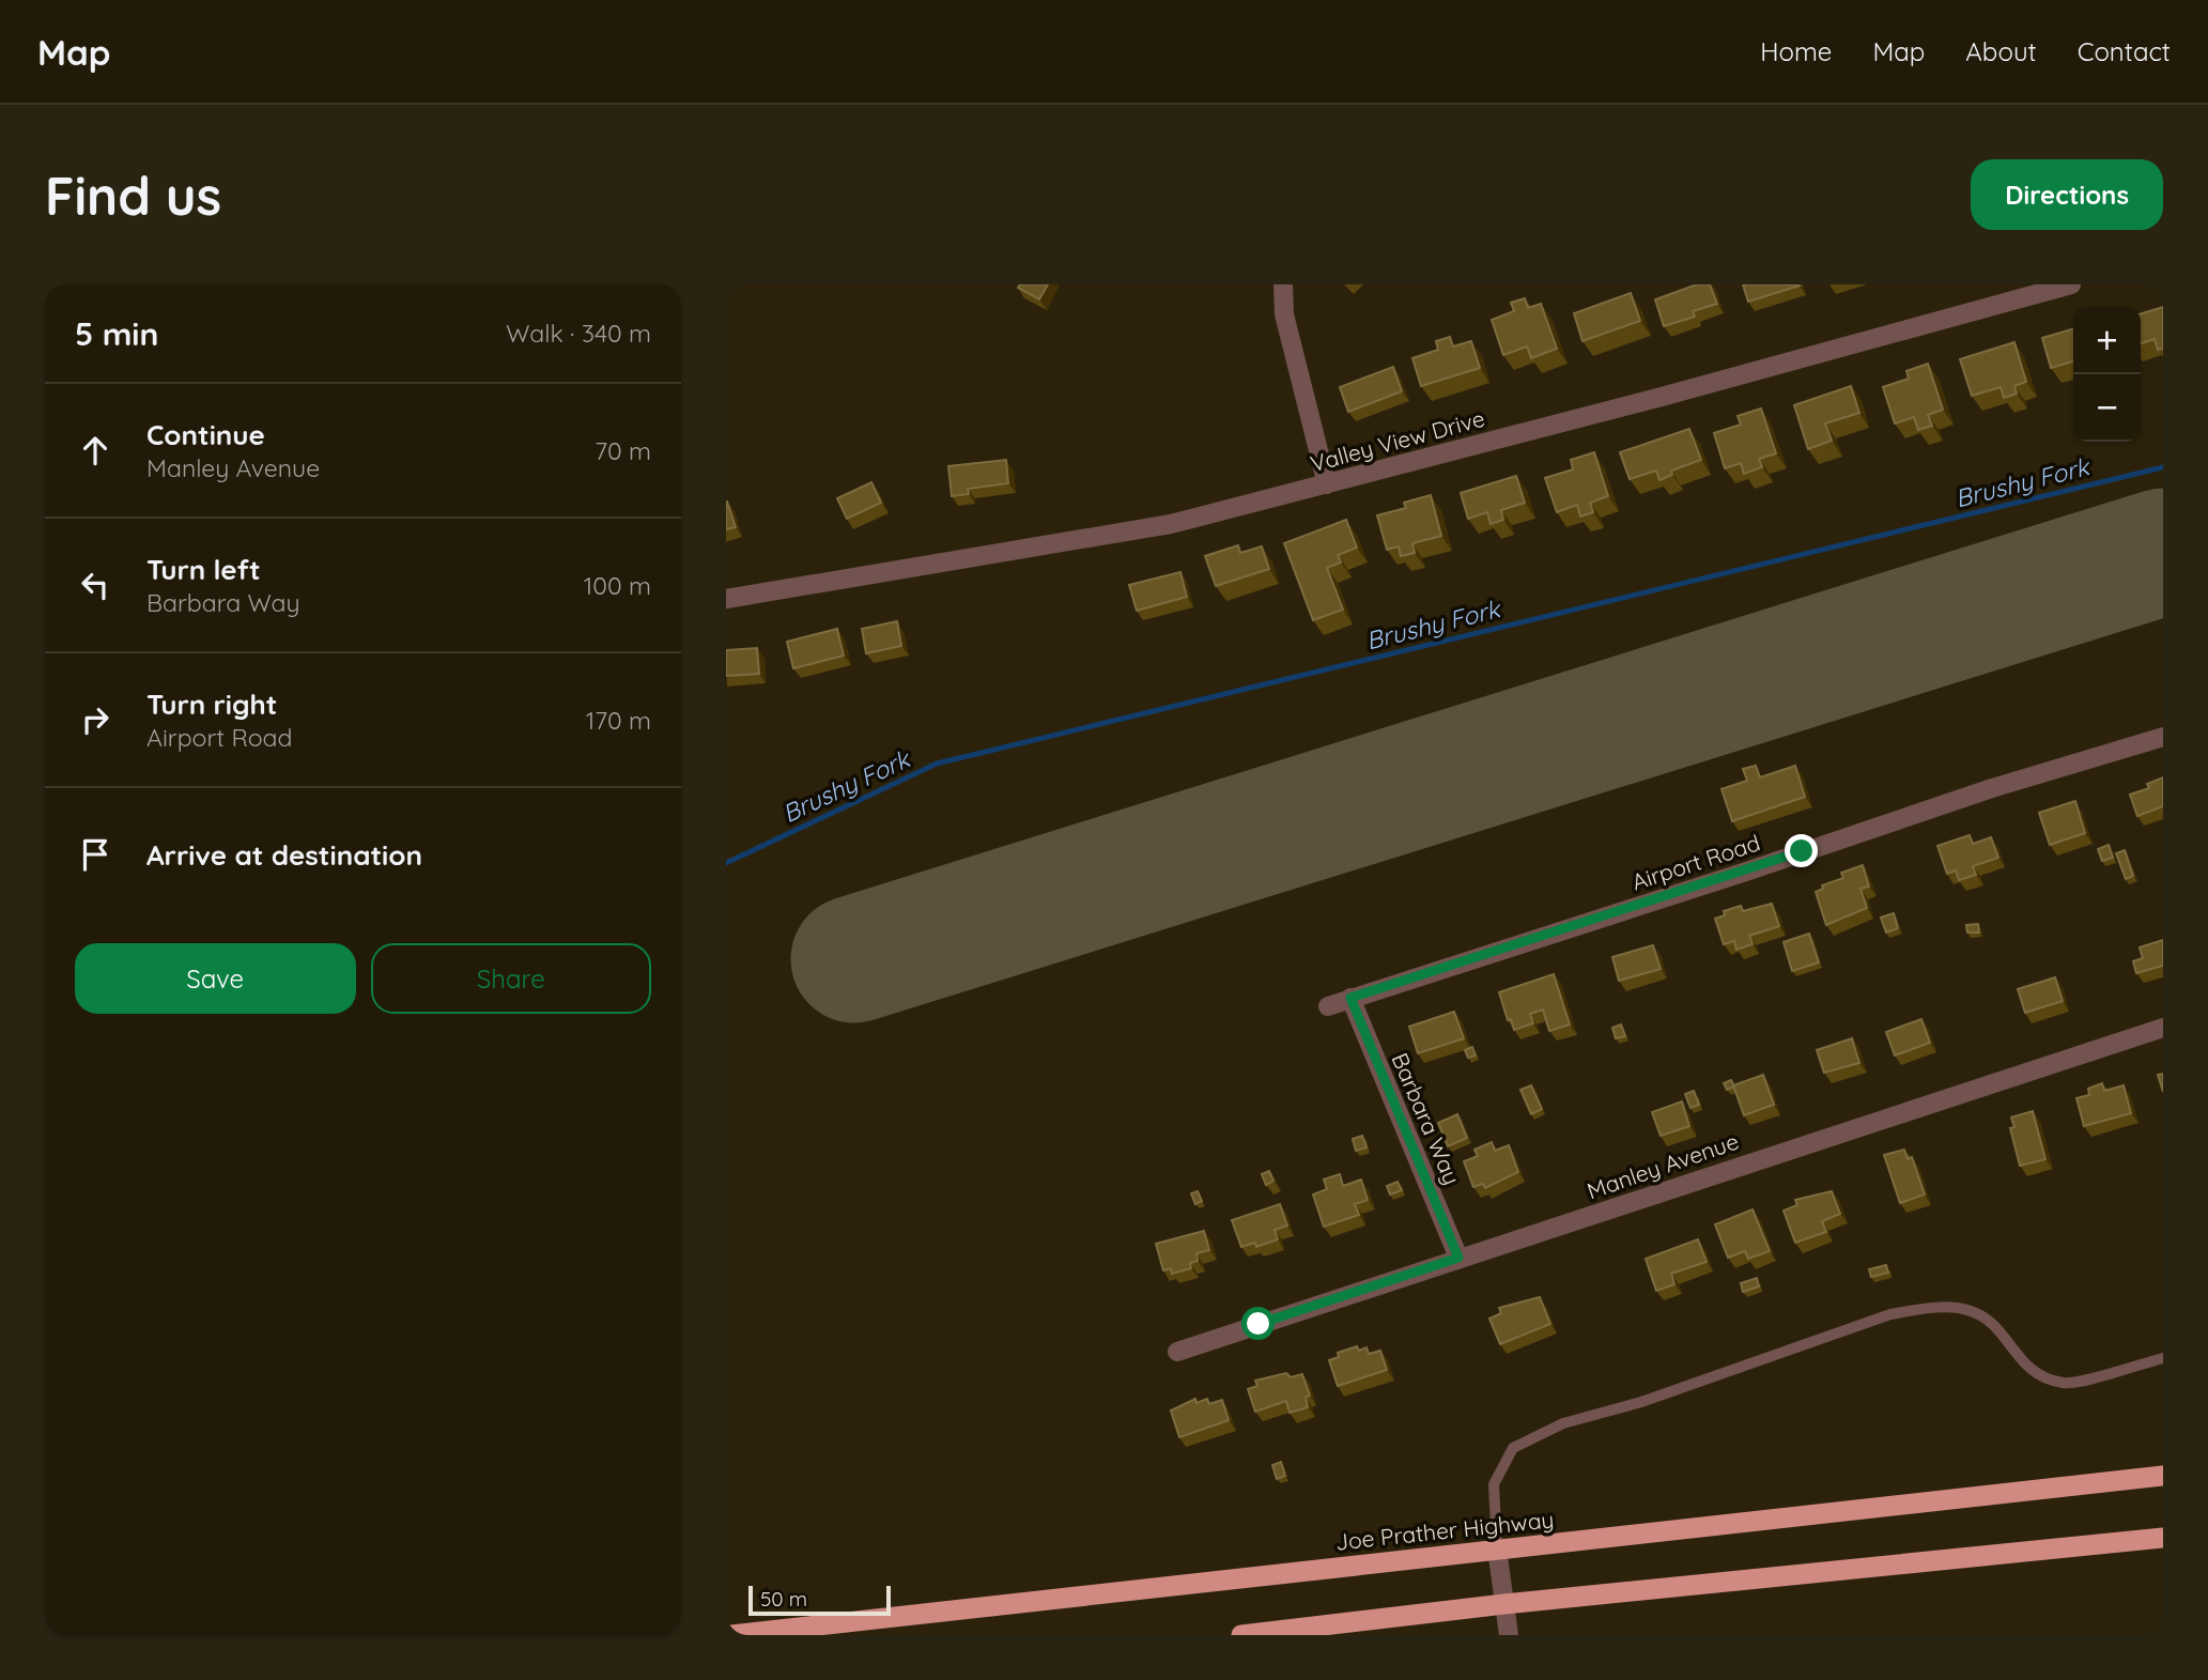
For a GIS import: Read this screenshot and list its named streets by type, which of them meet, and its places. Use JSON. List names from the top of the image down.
{
  "streets": {
    "highway": ["Joe Prather Highway"],
    "street": [
      "Valley View Drive",
      "Airport Road",
      "Barbara Way",
      "Manley Avenue"
    ]
  },
  "crossings": [
    ["Airport Road", "Barbara Way"],
    ["Barbara Way", "Manley Avenue"]
  ],
  "water": ["Brushy Fork"],
  "scale_bar": "50 m",
  "page": {
    "header": "Map",
    "nav": [
      "Home",
      "Map",
      "About",
      "Contact"
    ],
    "buttons": [
      "Directions",
      ["Save", "Share"]
    ],
    "title": "Find us",
    "heading": ["5 min", "Walk · 340 m"],
    "map_buttons": ["+", "−"],
    "list": [
      ["Continue", "Manley Avenue", "70 m"],
      ["Turn left", "Barbara Way", "100 m"],
      ["Turn right", "Airport Road", "170 m"],
      "Arrive at destination"
    ],
    "scale": "50 m"
  }
}
